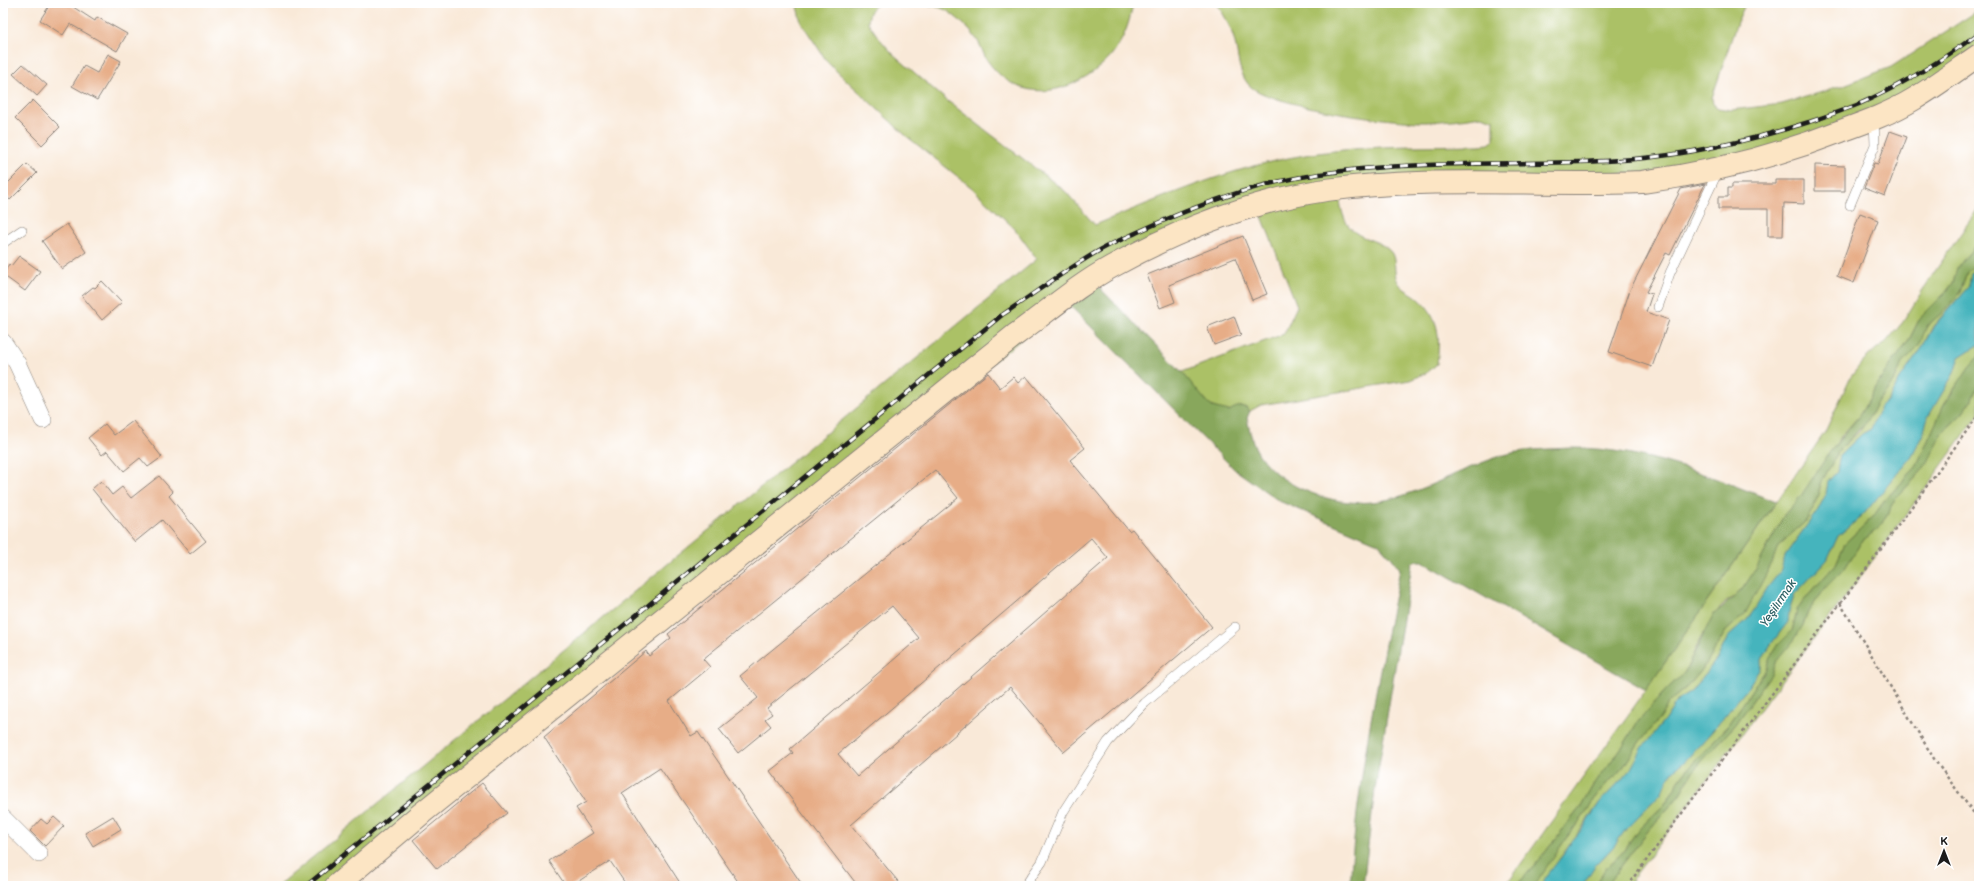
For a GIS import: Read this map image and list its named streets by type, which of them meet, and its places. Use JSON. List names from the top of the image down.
{
  "water": ["Yeşilırmak"],
  "north": "top"
}
